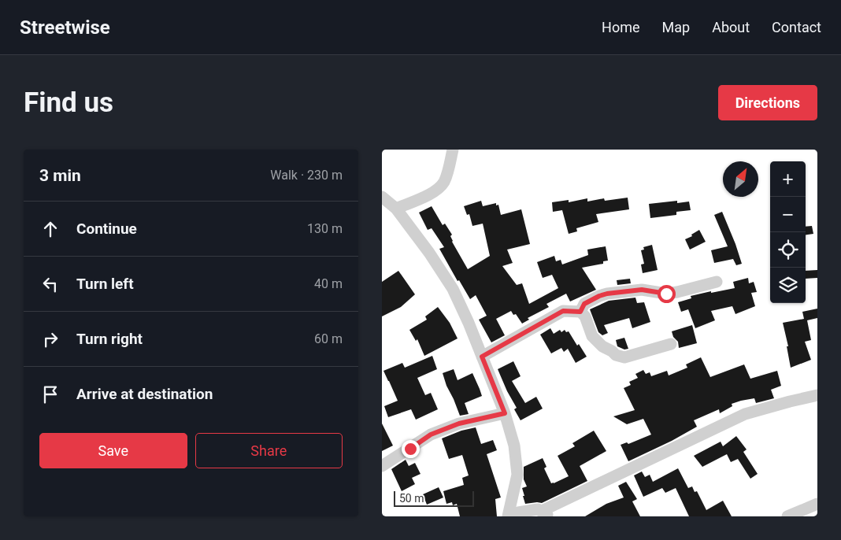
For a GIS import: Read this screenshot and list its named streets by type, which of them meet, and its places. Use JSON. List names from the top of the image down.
{
  "scale_bar": "50 m",
  "north": "top right",
  "page": {
    "header": "Streetwise",
    "nav": [
      "Home",
      "Map",
      "About",
      "Contact"
    ],
    "buttons": [
      "Directions",
      ["Save", "Share"]
    ],
    "title": "Find us",
    "heading": ["3 min", "Walk · 230 m"],
    "map_buttons": ["+", "−"],
    "list": [
      ["Continue", "130 m"],
      ["Turn left", "40 m"],
      ["Turn right", "60 m"],
      "Arrive at destination"
    ],
    "scale": "50 m"
  }
}
